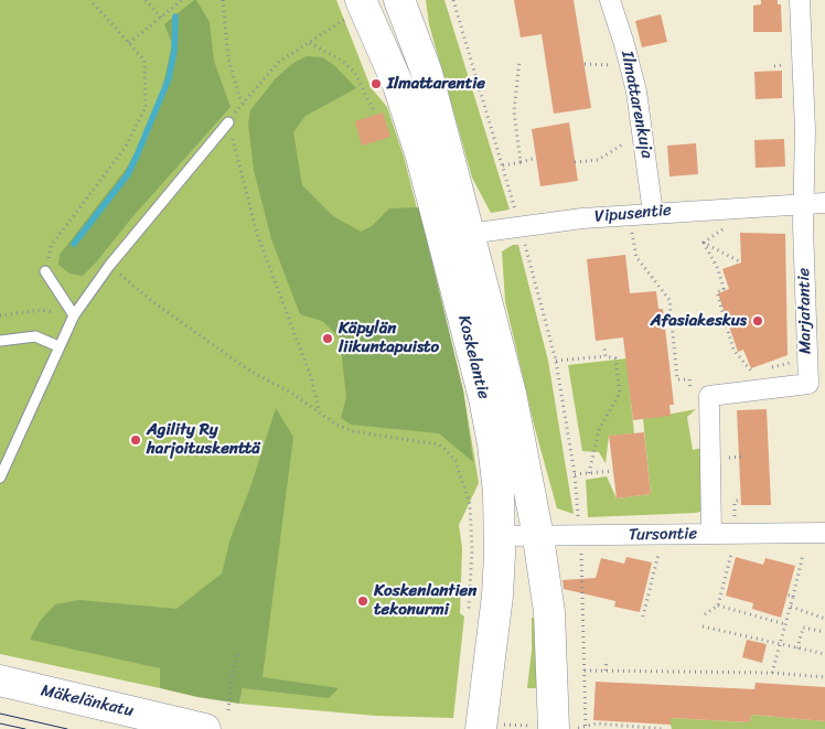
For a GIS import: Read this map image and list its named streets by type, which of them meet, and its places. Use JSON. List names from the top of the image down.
{
  "streets": {
    "main road": ["Koskelantie", "Mäkelänkatu"],
    "street": [
      "Ilmattarenkuja",
      "Vipusentie",
      "Marjatantie",
      "Tursontie"
    ]
  },
  "crossings": [
    ["Ilmattarenkuja", "Vipusentie"],
    ["Vipusentie", "Marjatantie"],
    ["Vipusentie", "Koskelantie"],
    ["Marjatantie", "Tursontie"],
    ["Koskelantie", "Tursontie"]
  ],
  "places": [
    "Ilmattarentie",
    "Afasiakeskus",
    "Käpylän liikuntapuisto",
    "Agility Ry harjoituskenttä",
    "Koskenlantien tekonurmi"
  ]
}
